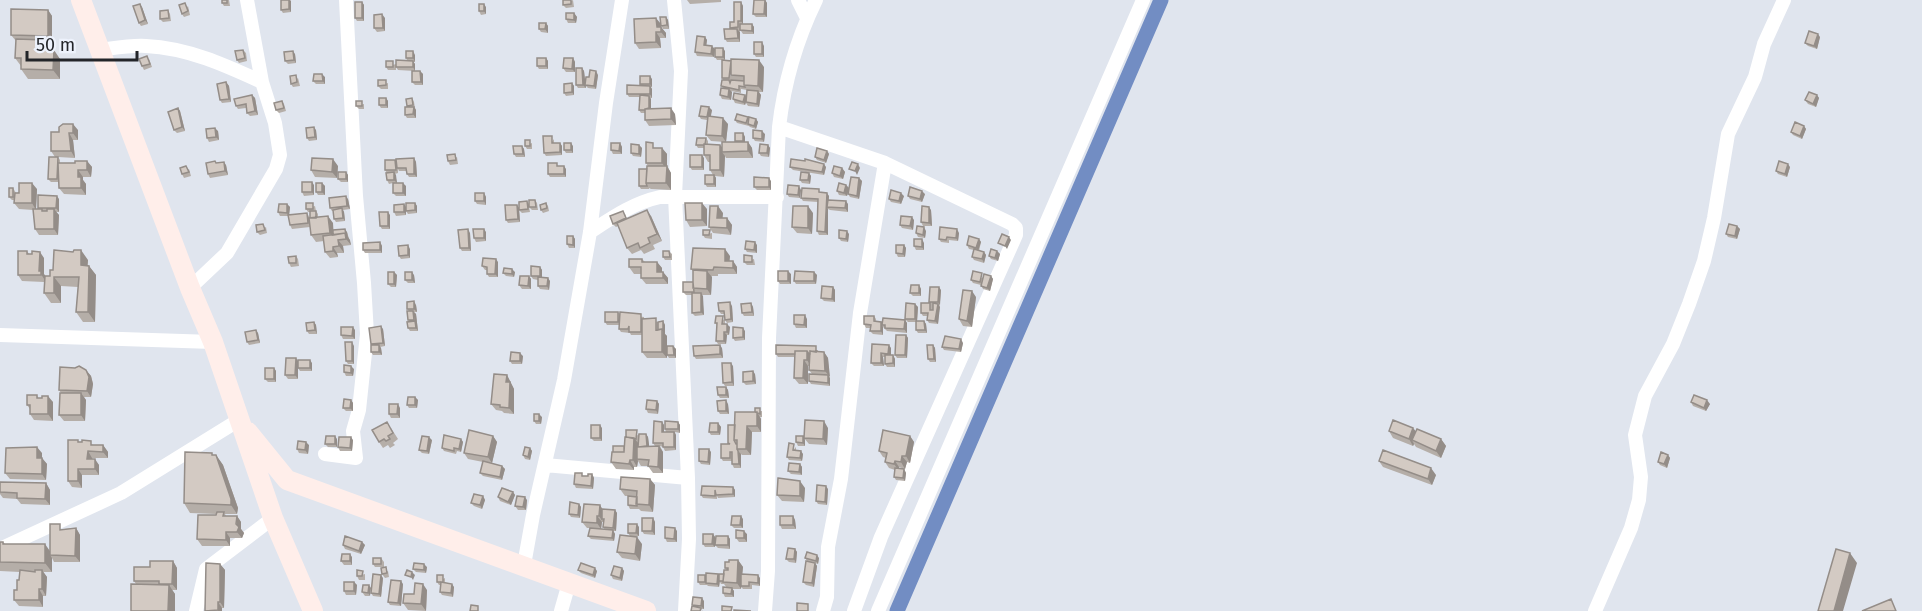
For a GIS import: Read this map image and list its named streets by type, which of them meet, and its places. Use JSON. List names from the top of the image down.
{
  "scale_bar": "50 m"
}
